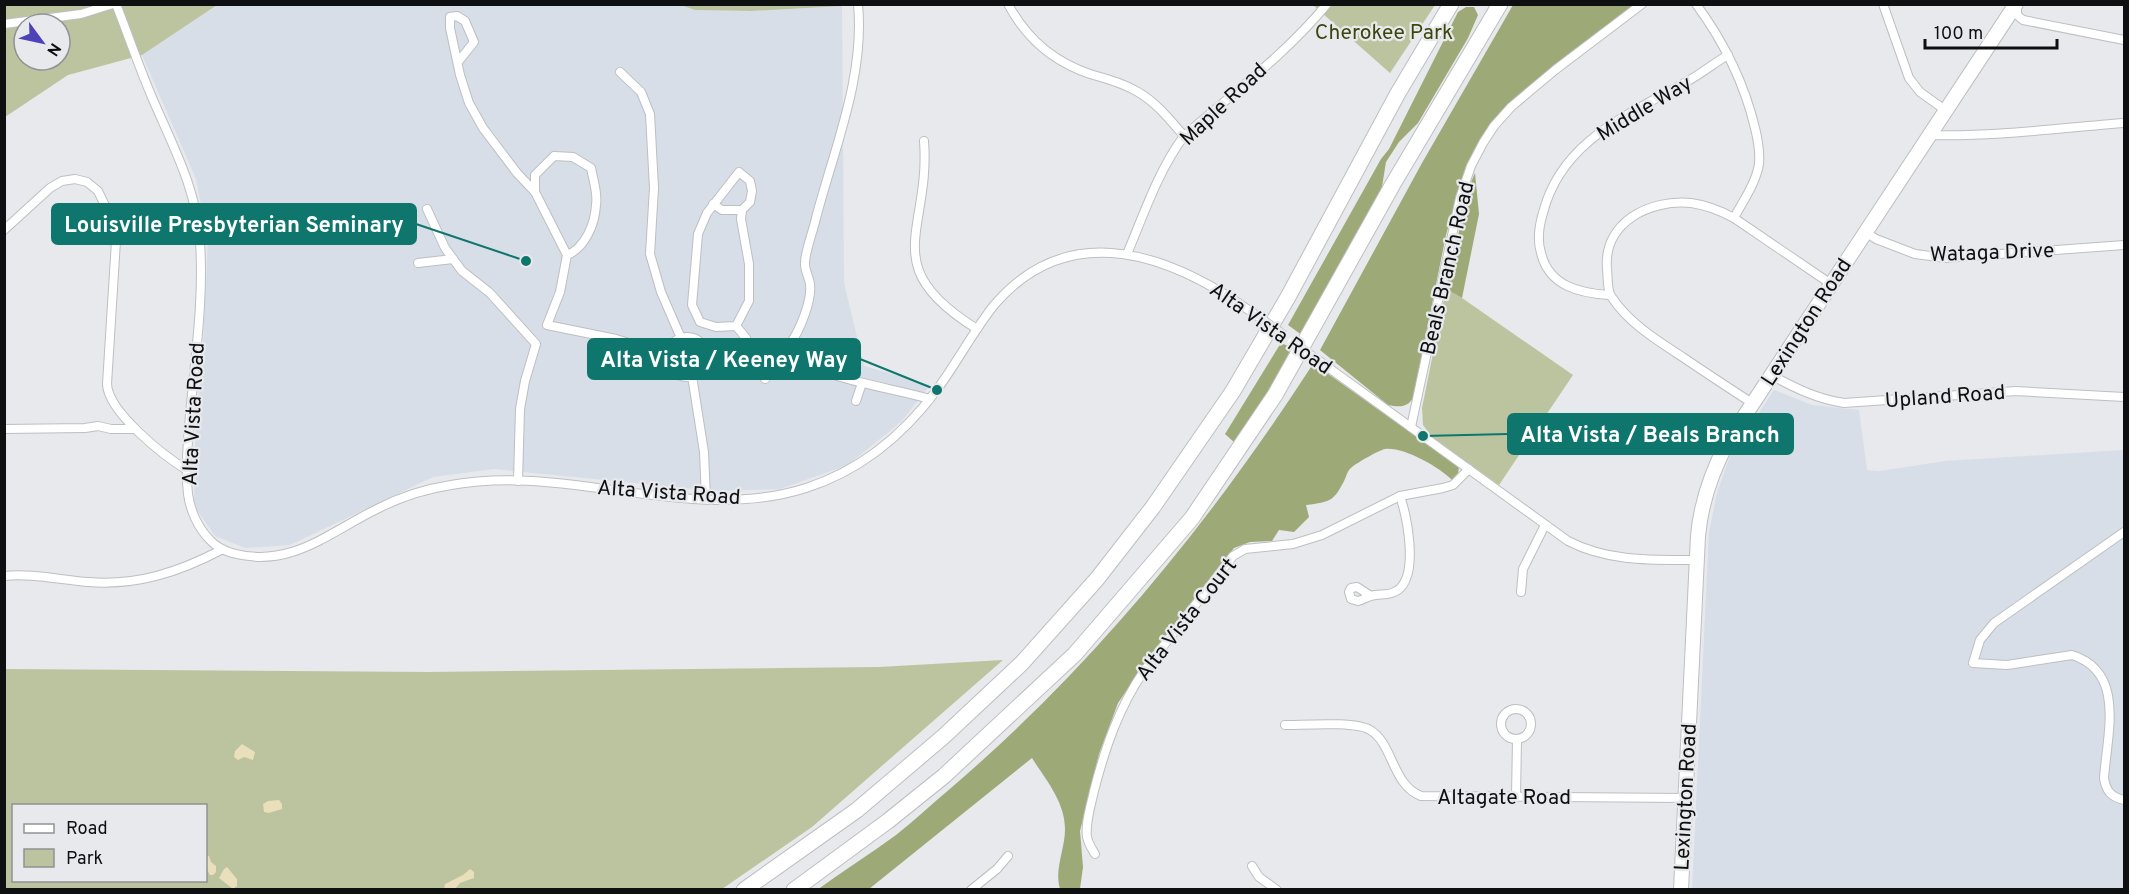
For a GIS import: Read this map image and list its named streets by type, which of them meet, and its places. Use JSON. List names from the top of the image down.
{
  "streets": {
    "main road": ["Lexington Road"],
    "street": [
      "Maple Road",
      "Middle Way",
      "Wataga Drive",
      "Beals Branch Road",
      "Alta Vista Road",
      "Upland Road",
      "Alta Vista Court",
      "Altagate Road"
    ]
  },
  "crossings": [
    ["Maple Road", "Alta Vista Road"],
    ["Wataga Drive", "Lexington Road"],
    ["Beals Branch Road", "Alta Vista Road"],
    ["Lexington Road", "Alta Vista Road"],
    ["Lexington Road", "Upland Road"],
    ["Lexington Road", "Altagate Road"],
    ["Alta Vista Road", "Alta Vista Court"]
  ],
  "parks": ["Cherokee Park"],
  "places": ["Louisville Presbyterian Seminary", "Alta Vista / Keeney Way", "Alta Vista / Beals Branch"],
  "legend": ["Road", "Park"],
  "scale_bar": "100 m",
  "north": "bottom right"
}
